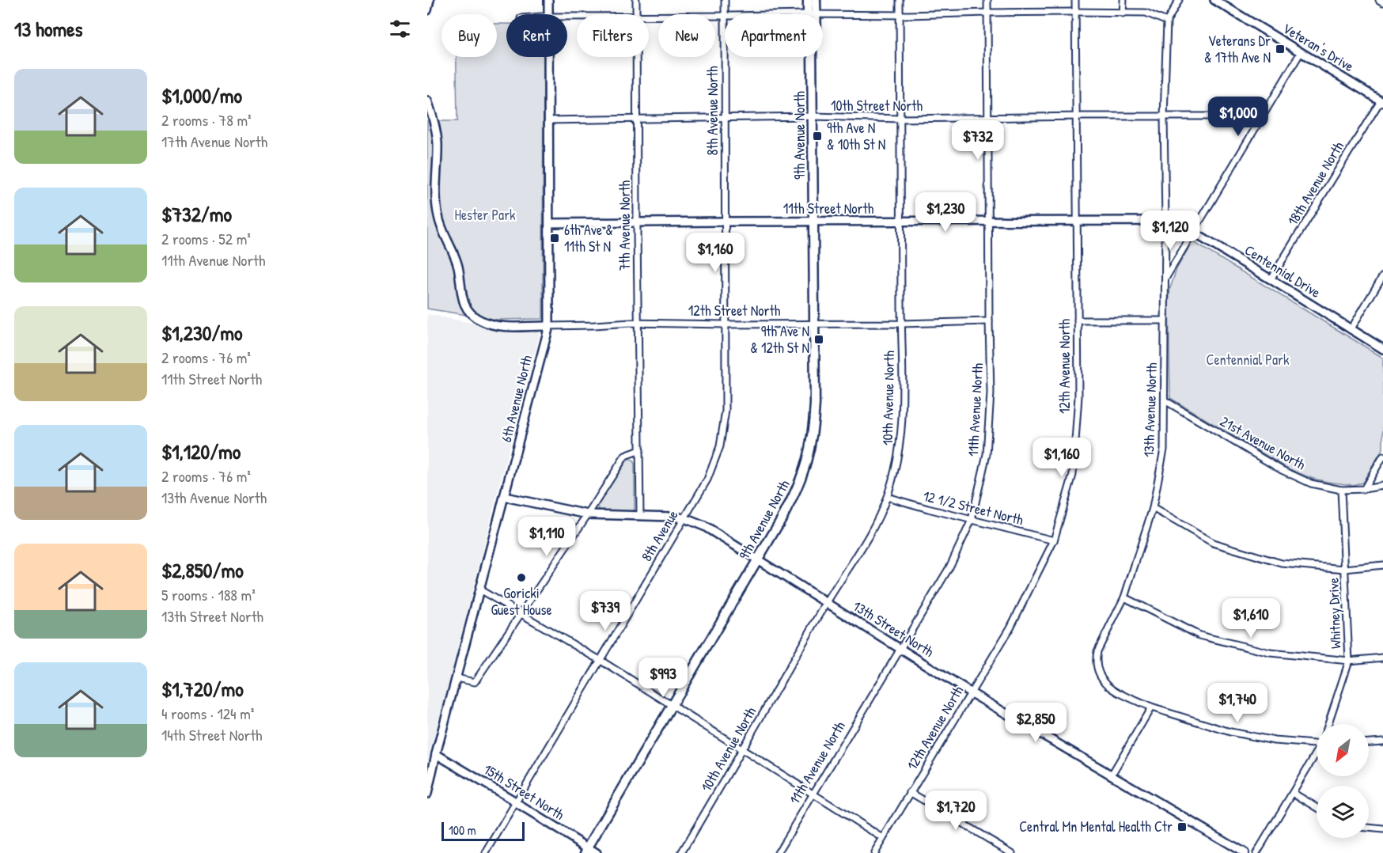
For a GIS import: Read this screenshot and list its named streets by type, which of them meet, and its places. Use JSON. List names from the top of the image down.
{
  "streets": {
    "main road": ["9th Avenue North"],
    "street": [
      "Veteran's Drive",
      "10th Street North",
      "8th Avenue North",
      "18th Avenue North",
      "11th Street North",
      "7th Avenue North",
      "Centennial Drive",
      "12th Street North",
      "12th Avenue North",
      "10th Avenue North",
      "6th Avenue North",
      "11th Avenue North",
      "13th Avenue North",
      "21st Avenue North",
      "12 1/2 Street North",
      "8th Avenue",
      "Whitney Drive",
      "13th Street North",
      "15th Street North"
    ]
  },
  "crossings": [
    ["Veteran's Drive", "18th Avenue North"],
    ["10th Street North", "8th Avenue North"],
    ["10th Street North", "9th Avenue North"],
    ["10th Street North", "7th Avenue North"],
    ["10th Street North", "12th Avenue North"],
    ["10th Street North", "10th Avenue North"],
    ["10th Street North", "6th Avenue North"],
    ["10th Street North", "11th Avenue North"],
    ["10th Street North", "13th Avenue North"],
    ["8th Avenue North", "11th Street North"],
    ["8th Avenue North", "8th Avenue"],
    ["9th Avenue North", "11th Street North"],
    ["9th Avenue North", "12th Street North"],
    ["9th Avenue North", "13th Street North"],
    ["9th Avenue North", "15th Street North"],
    ["18th Avenue North", "Centennial Drive"],
    ["11th Street North", "7th Avenue North"],
    ["11th Street North", "Centennial Drive"],
    ["11th Street North", "12th Avenue North"],
    ["11th Street North", "10th Avenue North"],
    ["11th Street North", "6th Avenue North"],
    ["11th Street North", "11th Avenue North"],
    ["11th Street North", "13th Avenue North"],
    ["11th Street North", "8th Avenue"],
    ["7th Avenue North", "12th Street North"],
    ["7th Avenue North", "13th Street North"],
    ["Centennial Drive", "13th Avenue North"],
    ["12th Street North", "10th Avenue North"],
    ["12th Street North", "6th Avenue North"],
    ["12th Street North", "11th Avenue North"],
    ["12th Street North", "8th Avenue"],
    ["12th Avenue North", "12 1/2 Street North"],
    ["12th Avenue North", "13th Street North"],
    ["10th Avenue North", "12 1/2 Street North"],
    ["10th Avenue North", "13th Street North"],
    ["6th Avenue North", "13th Street North"],
    ["6th Avenue North", "15th Street North"],
    ["11th Avenue North", "12 1/2 Street North"],
    ["11th Avenue North", "13th Street North"],
    ["13th Avenue North", "21st Avenue North"],
    ["21st Avenue North", "Whitney Drive"],
    ["8th Avenue", "13th Street North"],
    ["8th Avenue", "15th Street North"]
  ],
  "parks": ["Hester Park", "Centennial Park"],
  "places": {
    "transit": [
      "Veterans Dr & 17th Ave N",
      "9th Ave N & 10th St N",
      "6th Ave & 11th St N",
      "9th Ave N & 12th St N",
      "Central Mn Mental Health Ctr"
    ],
    "other": ["Goricki Guest House"]
  },
  "scale_bar": "100 m",
  "north": "bottom left",
  "page": {
    "heading": "13 homes",
    "chip": [
      "Buy",
      "Rent",
      "Filters",
      "New",
      "Apartment"
    ],
    "list": [
      {
        "name": "$1,000/mo",
        "note": "2 rooms · 78 m² · 17th Avenue North"
      },
      {
        "name": "$732/mo",
        "note": "2 rooms · 52 m² · 11th Avenue North"
      },
      {
        "name": "$1,230/mo",
        "note": "2 rooms · 76 m² · 11th Street North"
      },
      {
        "name": "$1,120/mo",
        "note": "2 rooms · 76 m² · 13th Avenue North"
      },
      {
        "name": "$2,850/mo",
        "note": "5 rooms · 188 m² · 13th Street North"
      },
      {
        "name": "$1,720/mo",
        "note": "4 rooms · 124 m² · 14th Street North"
      }
    ],
    "price": [
      "$1,000",
      "$732",
      "$1,230",
      "$1,120",
      "$1,160",
      "$1,160",
      "$1,110",
      "$739",
      "$1,610",
      "$993",
      "$1,740",
      "$2,850",
      "$1,720"
    ],
    "scale": "100 m"
  }
}
